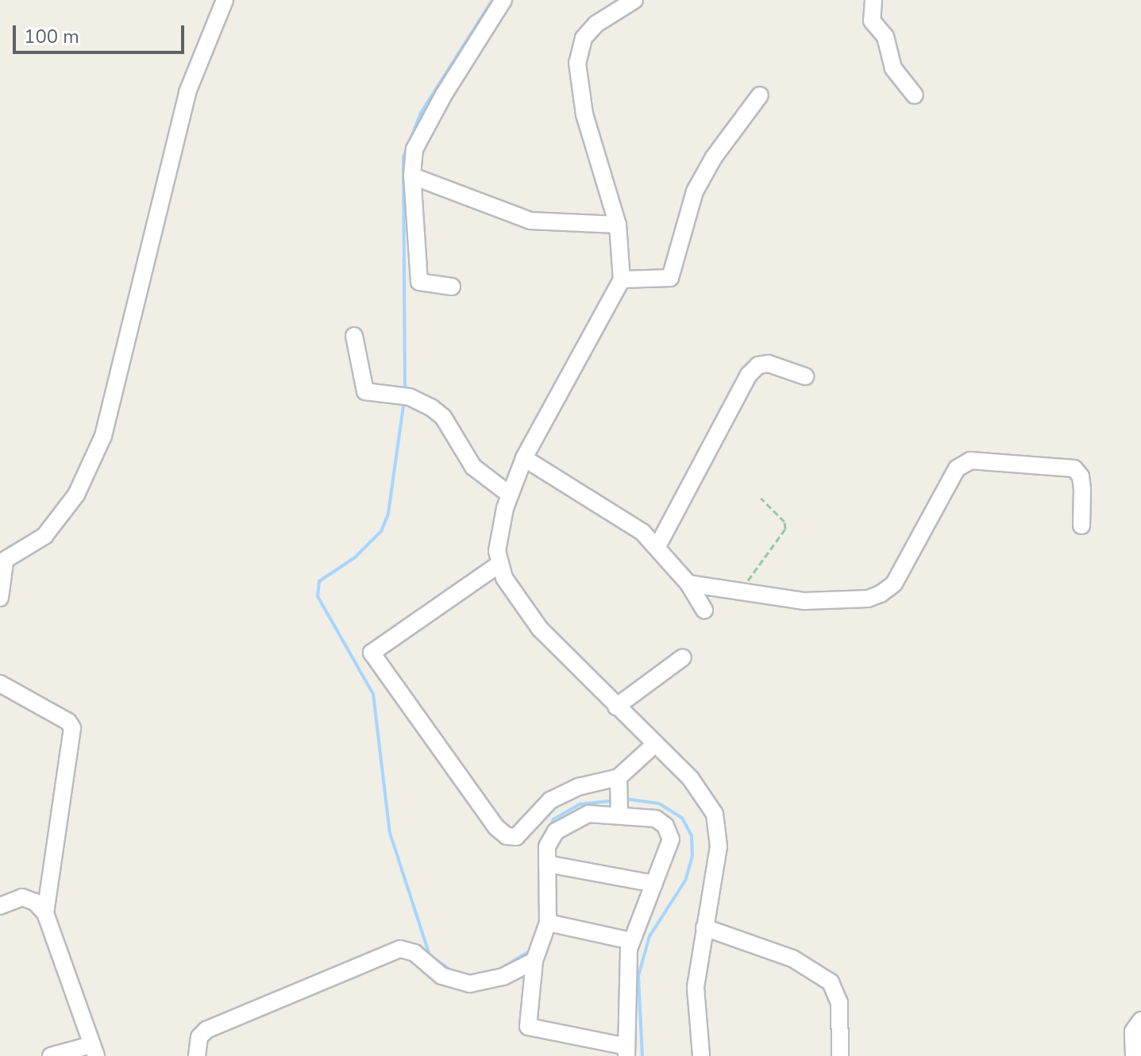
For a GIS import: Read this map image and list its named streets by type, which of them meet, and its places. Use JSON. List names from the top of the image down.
{
  "scale_bar": "100 m"
}
